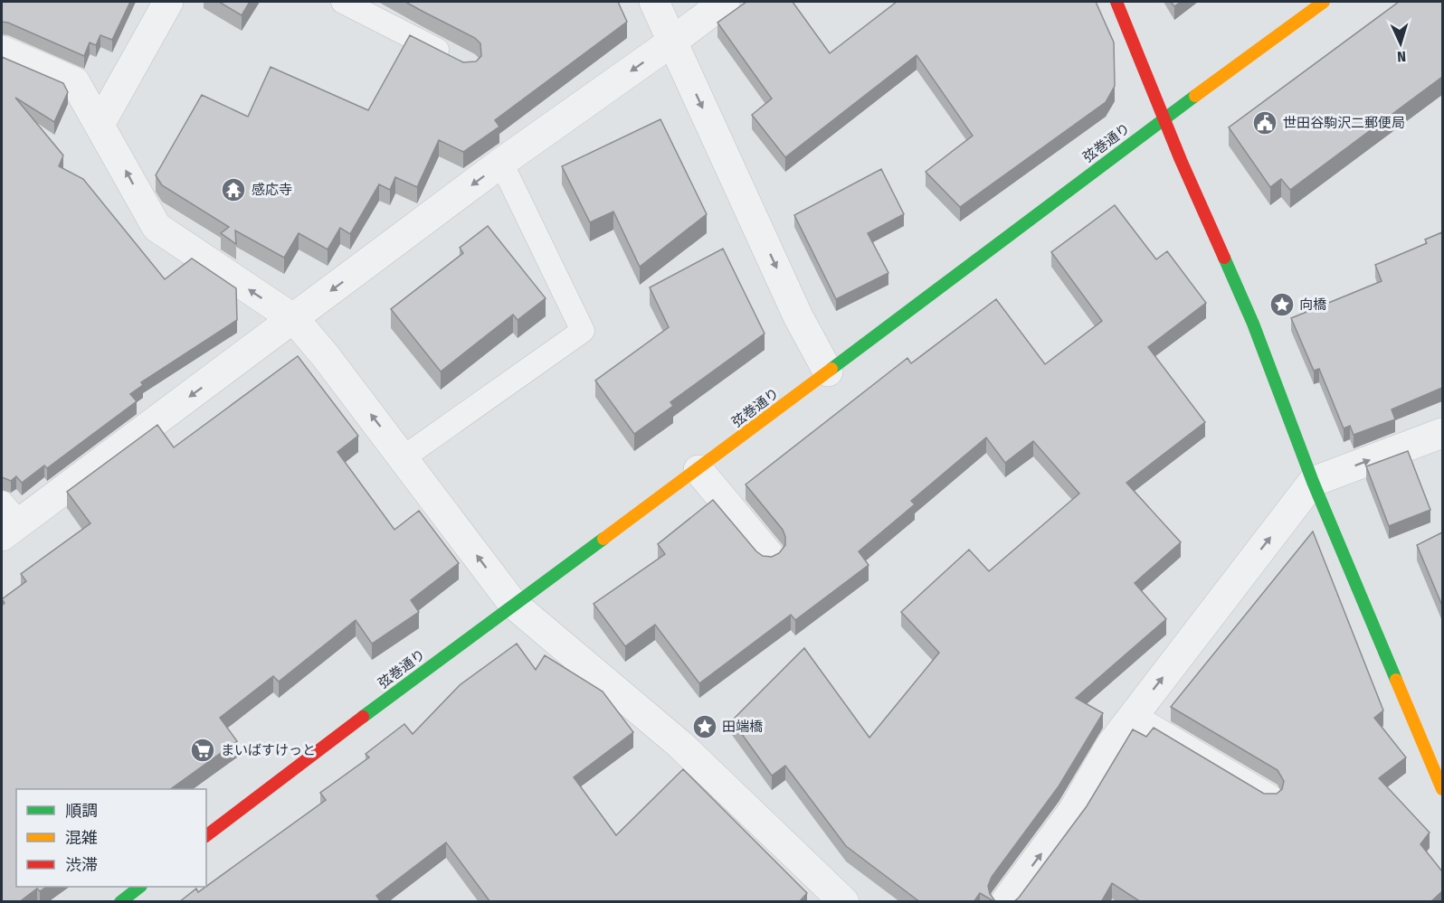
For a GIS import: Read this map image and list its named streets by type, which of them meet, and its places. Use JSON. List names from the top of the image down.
{
  "streets": {
    "street": ["弦巻通り"]
  },
  "places": {
    "public building": ["世田谷駒沢二郵便局"],
    "temple": ["感応寺"],
    "place": ["向橋", "田端橋"],
    "supermarket": ["まいばすけっと"]
  },
  "legend": ["順調", "混雑", "渋滞"],
  "north": "bottom"
}
